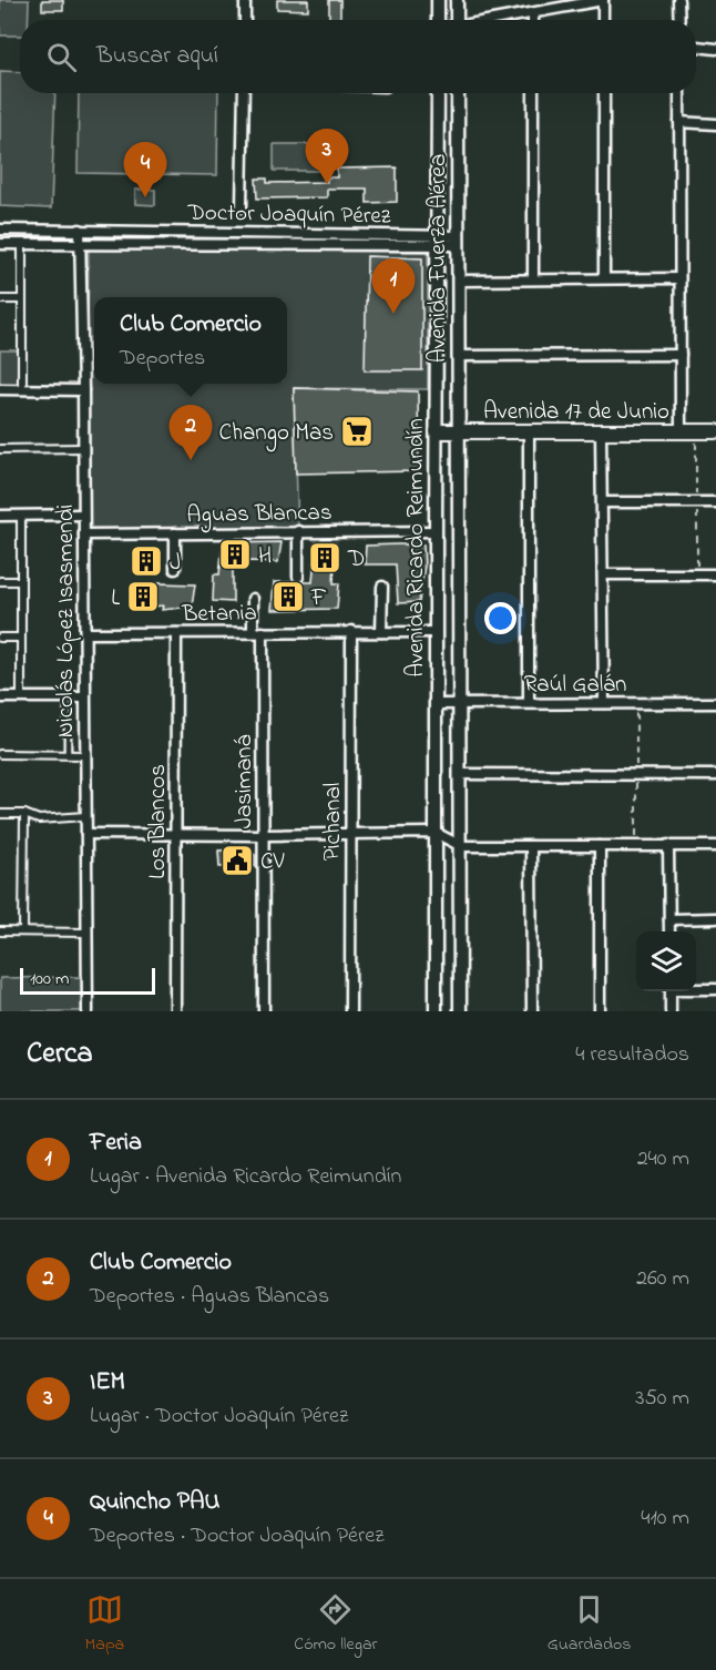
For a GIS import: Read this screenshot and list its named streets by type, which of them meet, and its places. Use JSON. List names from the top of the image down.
{
  "streets": {
    "main road": ["Avenida 17 de Junio"],
    "street": [
      "Doctor Joaquín Pérez",
      "Avenida Fuerza Aérea",
      "Aguas Blancas",
      "Avenida Ricardo Reimundín",
      "Betania",
      "Nicolás López Isasmendi",
      "Raúl Galán",
      "Jasimaná",
      "Los Blancos",
      "Pichanal"
    ]
  },
  "crossings": [
    ["Doctor Joaquín Pérez", "Avenida Fuerza Aérea"],
    ["Doctor Joaquín Pérez", "Avenida Ricardo Reimundín"],
    ["Doctor Joaquín Pérez", "Nicolás López Isasmendi"],
    ["Avenida Fuerza Aérea", "Avenida 17 de Junio"],
    ["Avenida Fuerza Aérea", "Avenida Ricardo Reimundín"],
    ["Avenida 17 de Junio", "Avenida Ricardo Reimundín"],
    ["Aguas Blancas", "Avenida Ricardo Reimundín"],
    ["Aguas Blancas", "Nicolás López Isasmendi"],
    ["Avenida Ricardo Reimundín", "Betania"],
    ["Avenida Ricardo Reimundín", "Raúl Galán"],
    ["Betania", "Nicolás López Isasmendi"],
    ["Betania", "Jasimaná"],
    ["Betania", "Los Blancos"],
    ["Betania", "Pichanal"]
  ],
  "places": {
    "supermarket": ["Chango Mas"],
    "building": [
      "H",
      "D",
      "J",
      "L",
      "F"
    ],
    "public building": ["CV"]
  },
  "scale_bar": "100 m",
  "page": {
    "search": "Buscar aquí",
    "pins": [
      "3",
      "4",
      "1",
      "2"
    ],
    "popup": ["Club Comercio", "Deportes"],
    "scale": "100 m",
    "heading": ["Cerca", "4 resultados"],
    "list": [
      {
        "mark": "1",
        "name": "Feria",
        "note": "Lugar · Avenida Ricardo Reimundín",
        "value": "240 m"
      },
      {
        "mark": "2",
        "name": "Club Comercio",
        "note": "Deportes · Aguas Blancas",
        "value": "260 m"
      },
      {
        "mark": "3",
        "name": "IEM",
        "note": "Lugar · Doctor Joaquín Pérez",
        "value": "350 m"
      },
      {
        "mark": "4",
        "name": "Quincho PAU",
        "note": "Deportes · Doctor Joaquín Pérez",
        "value": "410 m"
      }
    ],
    "nav": ["Mapa", "Cómo llegar", "Guardados"]
  }
}
